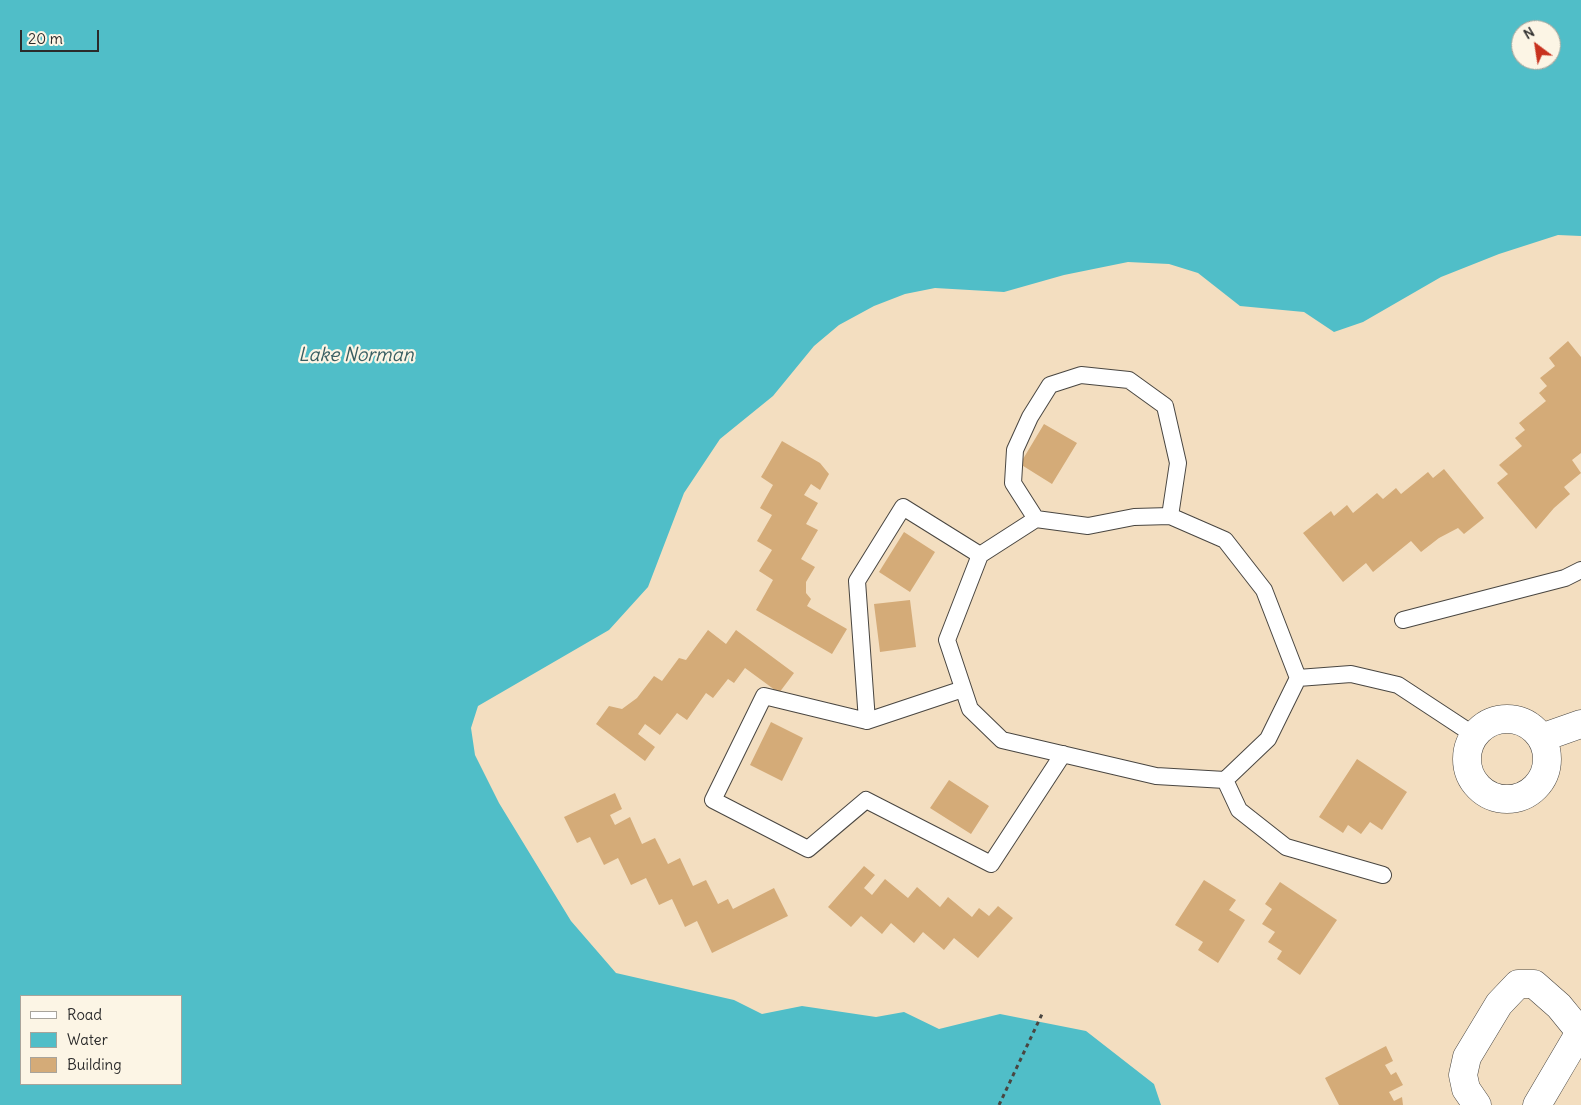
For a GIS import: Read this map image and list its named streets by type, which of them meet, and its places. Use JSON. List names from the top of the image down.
{
  "water": ["Lake Norman"],
  "legend": ["Road", "Water", "Building"],
  "scale_bar": "20 m",
  "north": "top left"
}
